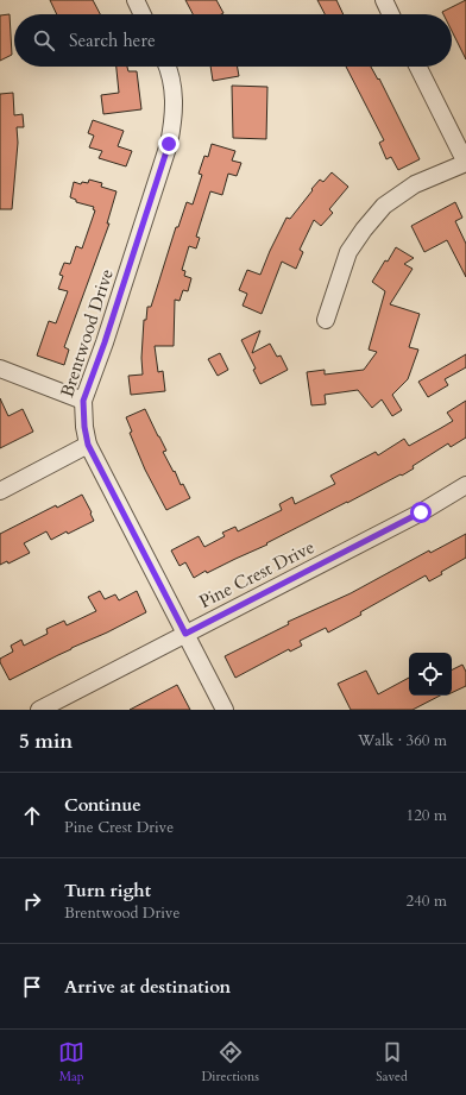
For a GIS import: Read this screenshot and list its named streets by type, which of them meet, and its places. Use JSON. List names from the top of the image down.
{
  "streets": {
    "street": ["Brentwood Drive", "Pine Crest Drive"]
  },
  "crossings": [
    ["Brentwood Drive", "Pine Crest Drive"]
  ],
  "page": {
    "search": "Search here",
    "heading": ["5 min", "Walk · 360 m"],
    "list": [
      ["Continue", "Pine Crest Drive", "120 m"],
      ["Turn right", "Brentwood Drive", "240 m"],
      "Arrive at destination"
    ],
    "nav": ["Map", "Directions", "Saved"]
  }
}
